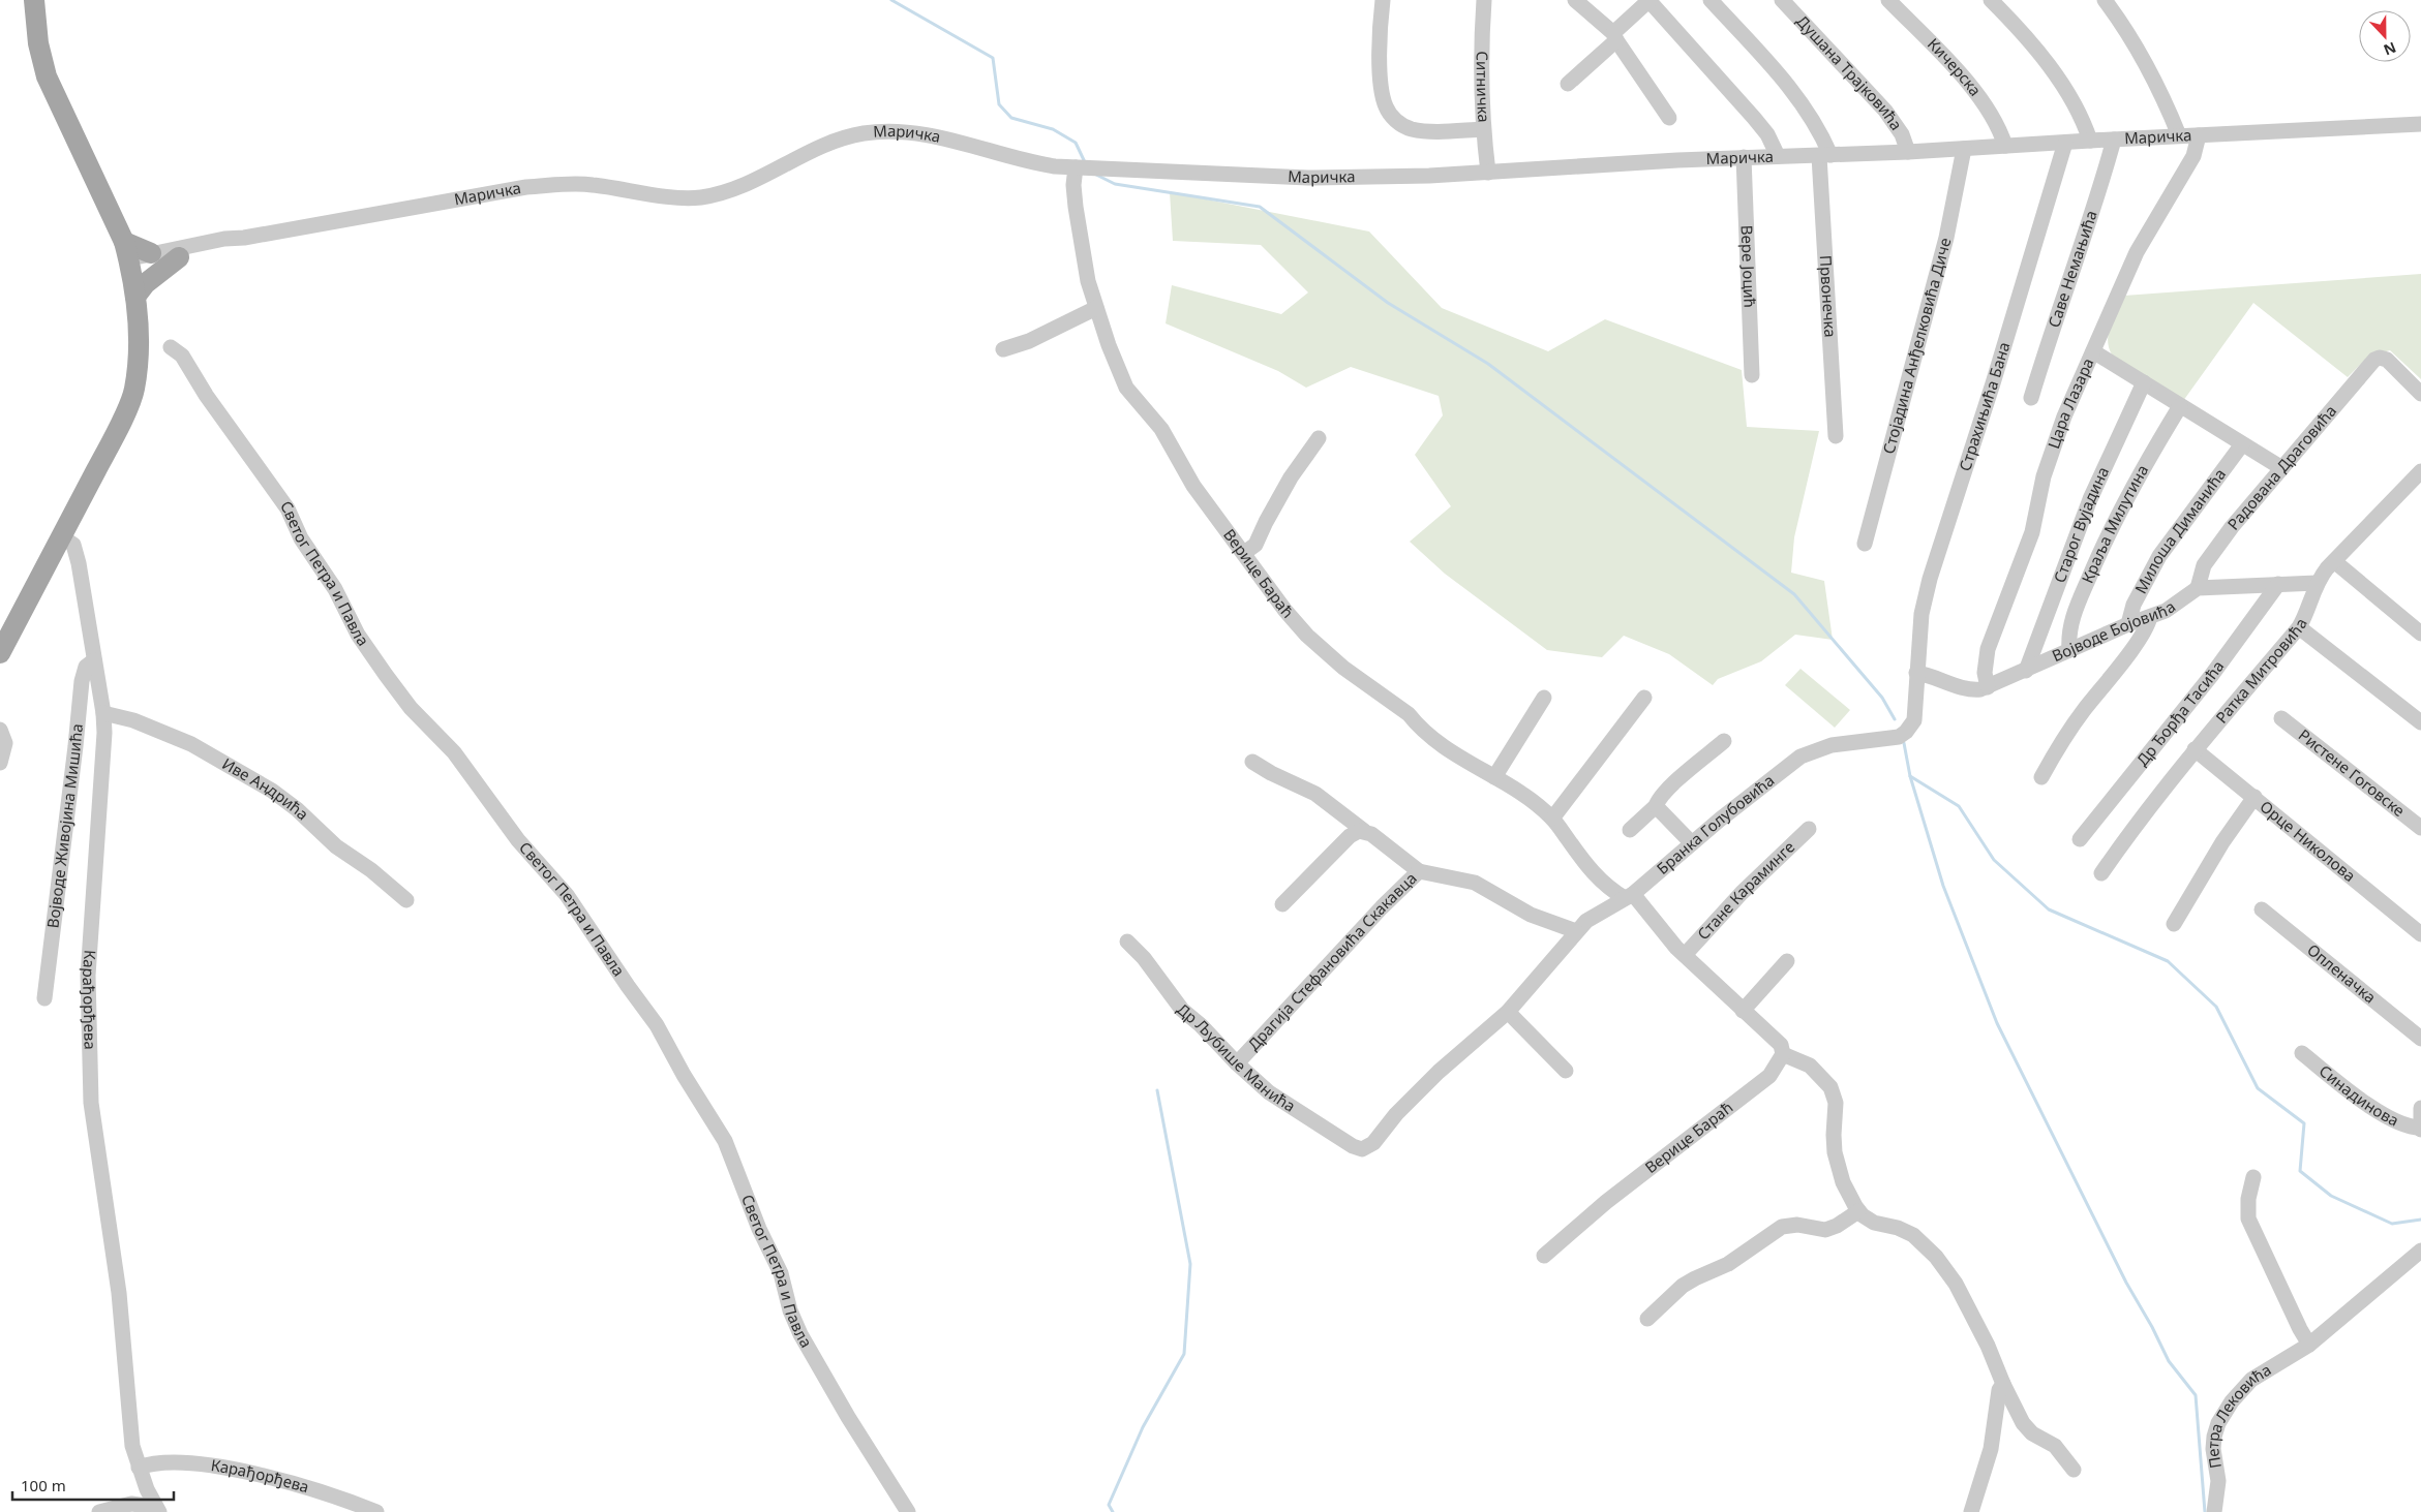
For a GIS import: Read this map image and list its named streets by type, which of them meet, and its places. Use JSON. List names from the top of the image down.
{
  "streets": {
    "street": [
      "Кичерска",
      "Душана Трајковића",
      "Ситничка",
      "Маричка",
      "Вере Јоцић",
      "Саве Немањића",
      "Првонечка",
      "Стојадина Анђелковића Диче",
      "Цара Лазара",
      "Страхињића Бана",
      "Радована Драговића",
      "Старог Вујадина",
      "Краља Милутина",
      "Милоша Диманића",
      "Верице Бараћ",
      "Светог Петра и Павла",
      "Војводе Бојовића",
      "Ратка Митровића",
      "Др Ђорђа Тасића",
      "Ристене Гоговске",
      "Иве Андрића",
      "Бранка Голубовића",
      "Војводе Живојина Мишића",
      "Орце Николова",
      "Стане Караминге",
      "Драгија Стефановића Скакавца",
      "Опленачка",
      "Карађорђева",
      "Др Љубише Манића",
      "Синадинова",
      "Петра Лековића"
    ]
  },
  "crossings": [
    ["Кичерска", "Маричка"],
    ["Душана Трајковића", "Маричка"],
    ["Ситничка", "Маричка"],
    ["Маричка", "Вере Јоцић"],
    ["Маричка", "Саве Немањића"],
    ["Маричка", "Првонечка"],
    ["Маричка", "Стојадина Анђелковића Диче"],
    ["Маричка", "Цара Лазара"],
    ["Маричка", "Страхињића Бана"],
    ["Маричка", "Верице Бараћ"],
    ["Цара Лазара", "Војводе Бојовића"],
    ["Страхињића Бана", "Војводе Бојовића"],
    ["Страхињића Бана", "Бранка Голубовића"],
    ["Радована Драговића", "Војводе Бојовића"],
    ["Старог Вујадина", "Војводе Бојовића"],
    ["Краља Милутина", "Војводе Бојовића"],
    ["Милоша Диманића", "Војводе Бојовића"],
    ["Верице Бараћ", "Бранка Голубовића"],
    ["Верице Бараћ", "Стане Караминге"],
    ["Војводе Бојовића", "Бранка Голубовића"],
    ["Ратка Митровића", "Орце Николова"],
    ["Иве Андрића", "Карађорђева"],
    ["Бранка Голубовића", "Драгија Стефановића Скакавца"],
    ["Бранка Голубовића", "Др Љубише Манића"],
    ["Војводе Живојина Мишића", "Карађорђева"],
    ["Драгија Стефановића Скакавца", "Др Љубише Манића"]
  ],
  "scale_bar": "100 m",
  "north": "bottom"
}
